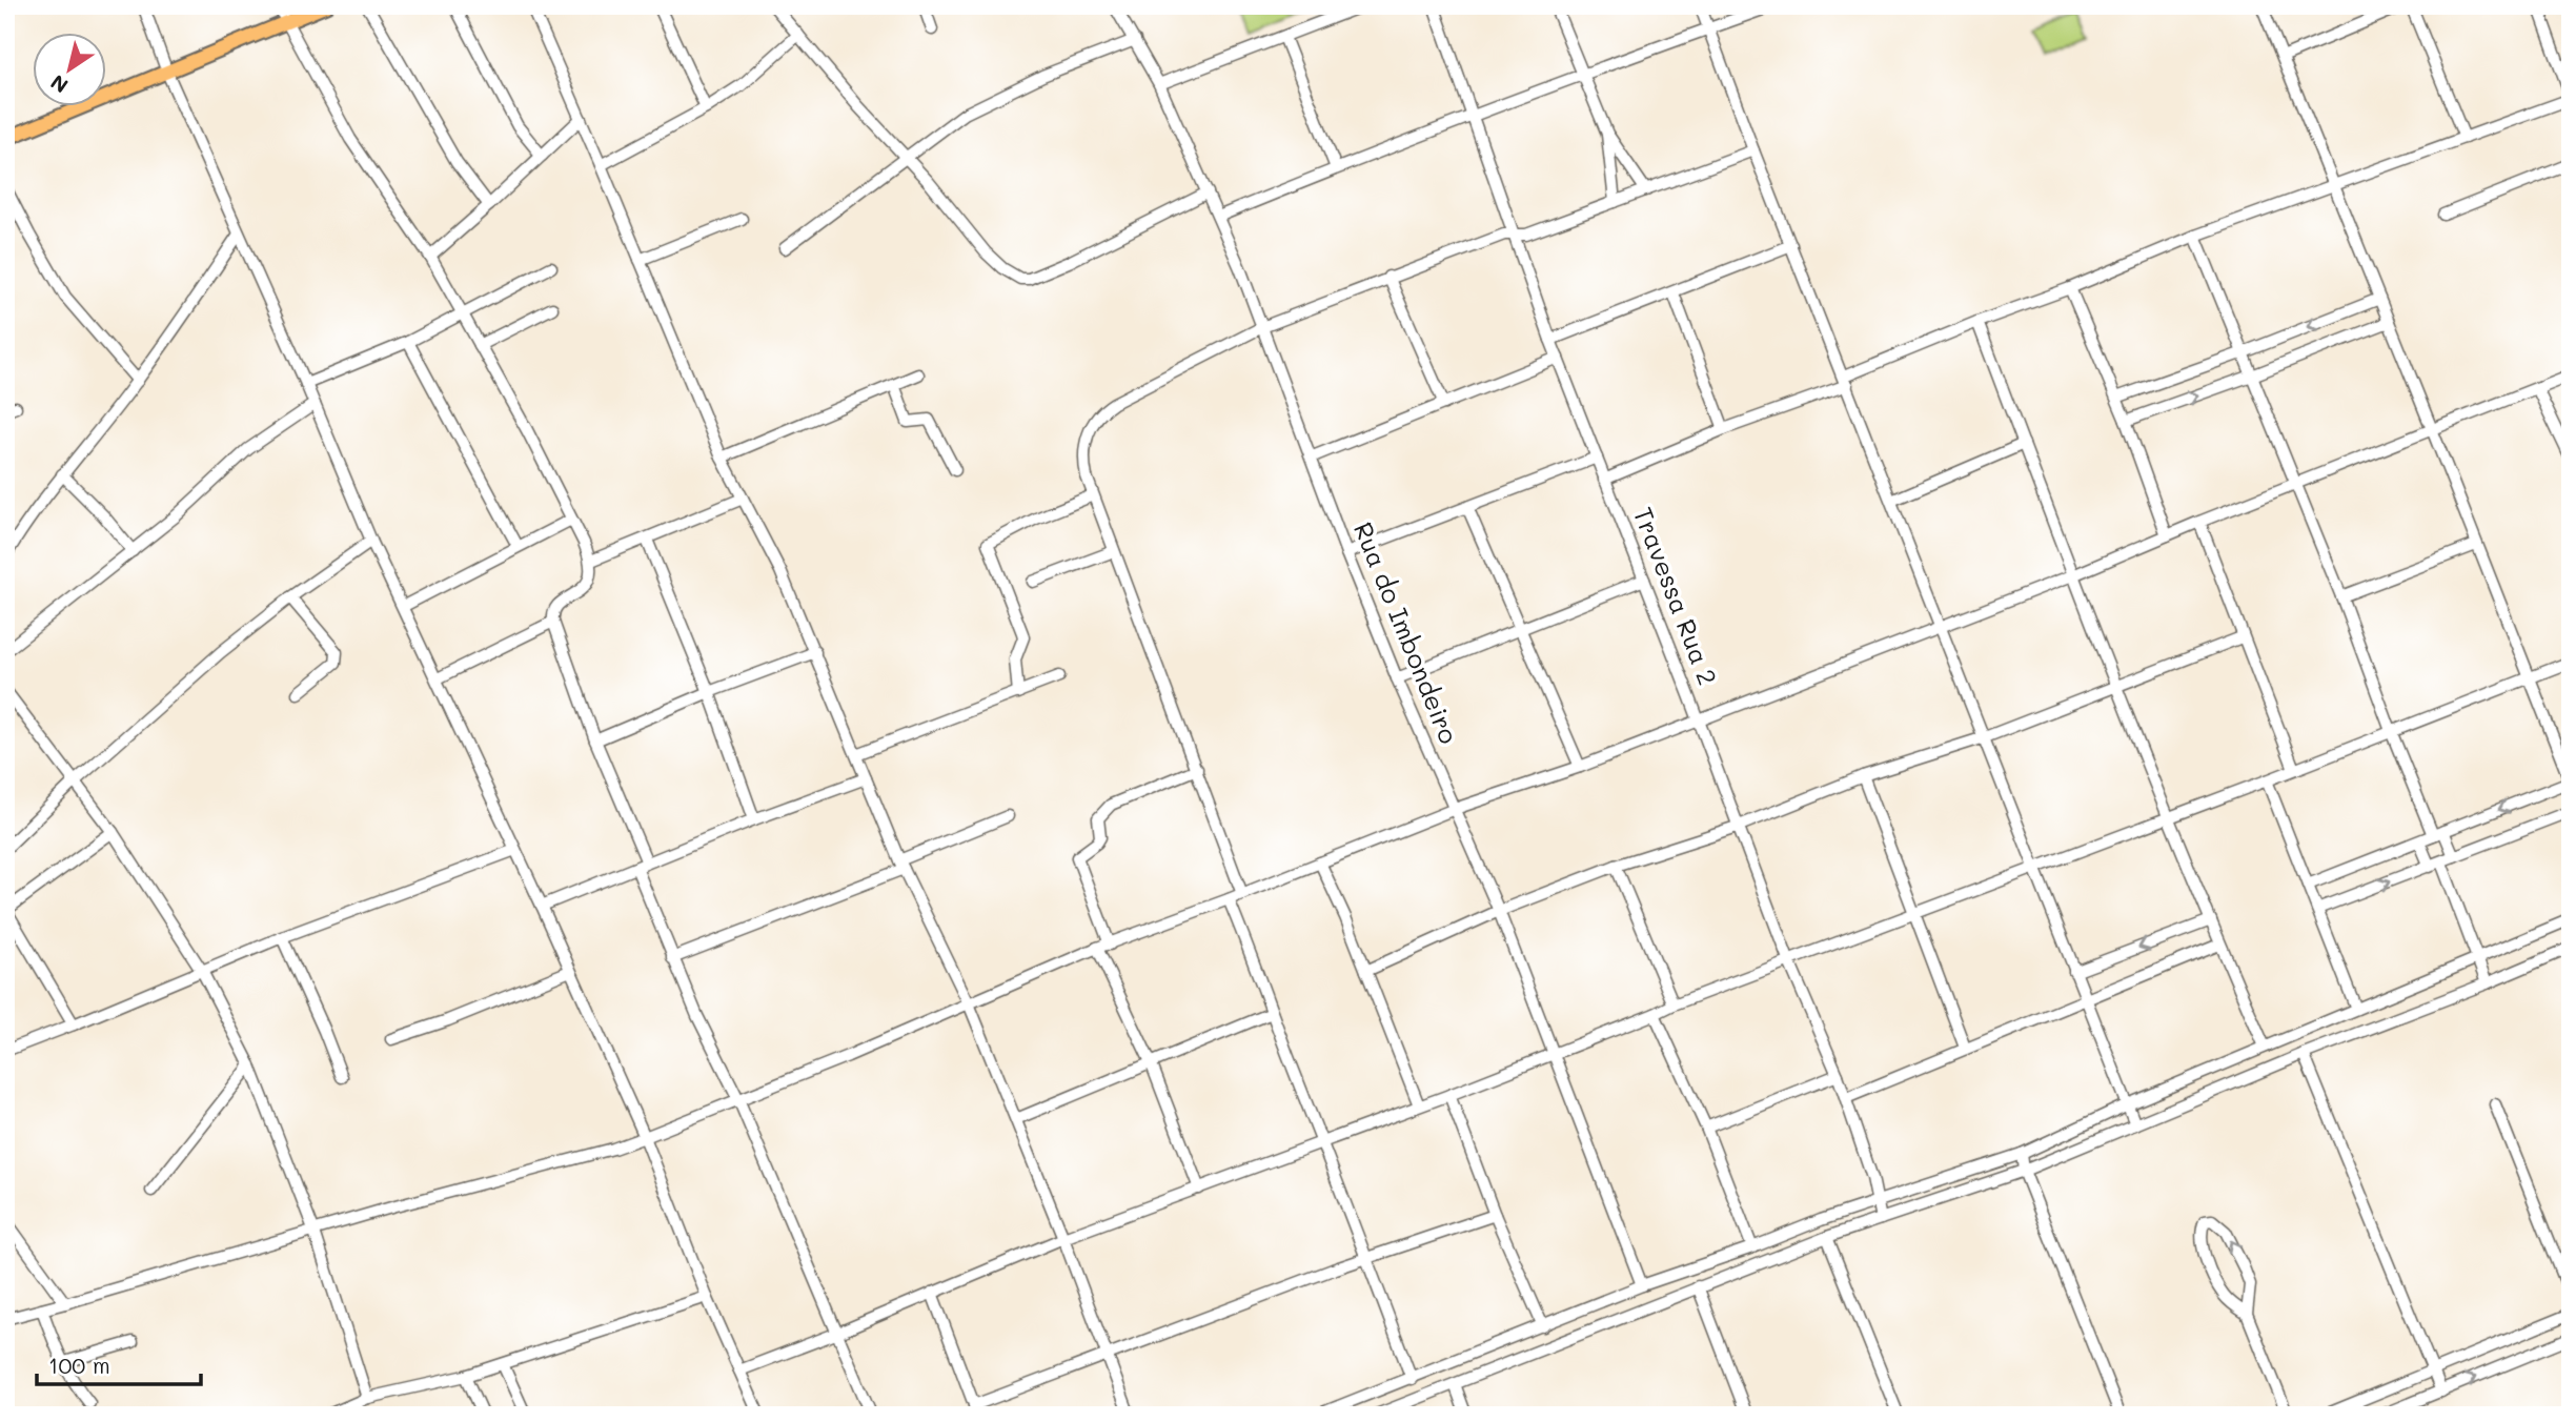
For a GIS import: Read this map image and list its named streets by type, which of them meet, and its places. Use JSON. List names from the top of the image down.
{
  "streets": {
    "street": ["Travessa Rua 2", "Rua do Imbondeiro"]
  },
  "scale_bar": "100 m",
  "north": "bottom left"
}
